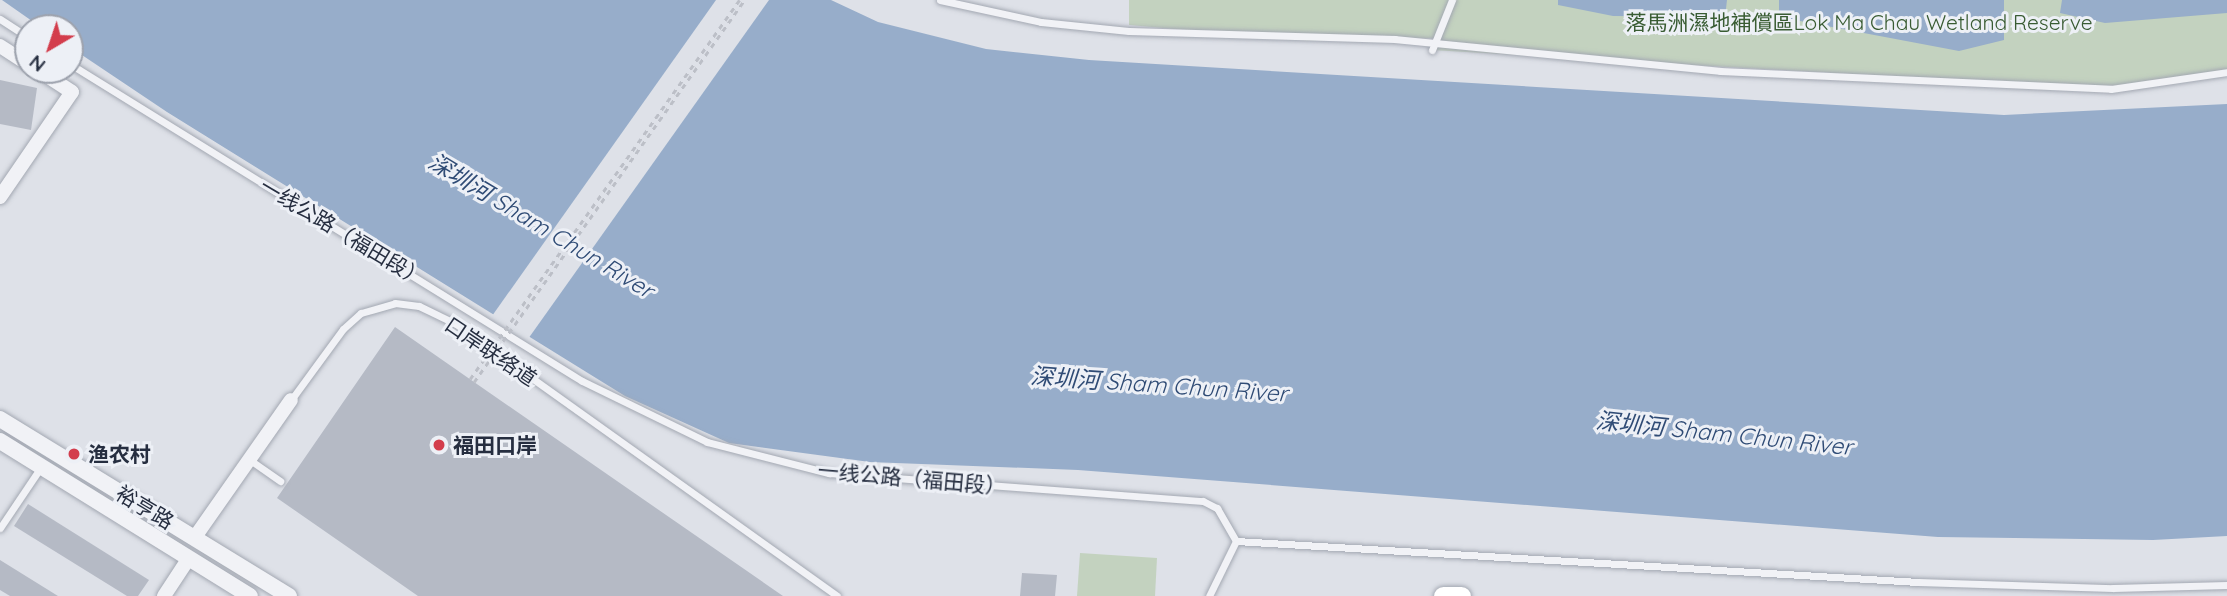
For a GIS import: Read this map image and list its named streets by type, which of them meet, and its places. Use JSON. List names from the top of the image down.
{
  "streets": {
    "street": ["口岸联络道", "裕亨路"],
    "lane": ["一线公路（福田段）"]
  },
  "crossings": [
    ["口岸联络道", "裕亨路"]
  ],
  "water": ["深圳河 Sham Chun River"],
  "parks": ["落馬洲濕地補償區Lok Ma Chau Wetland Reserve"],
  "places": ["福田口岸", "渔农村"],
  "north": "bottom left"
}
